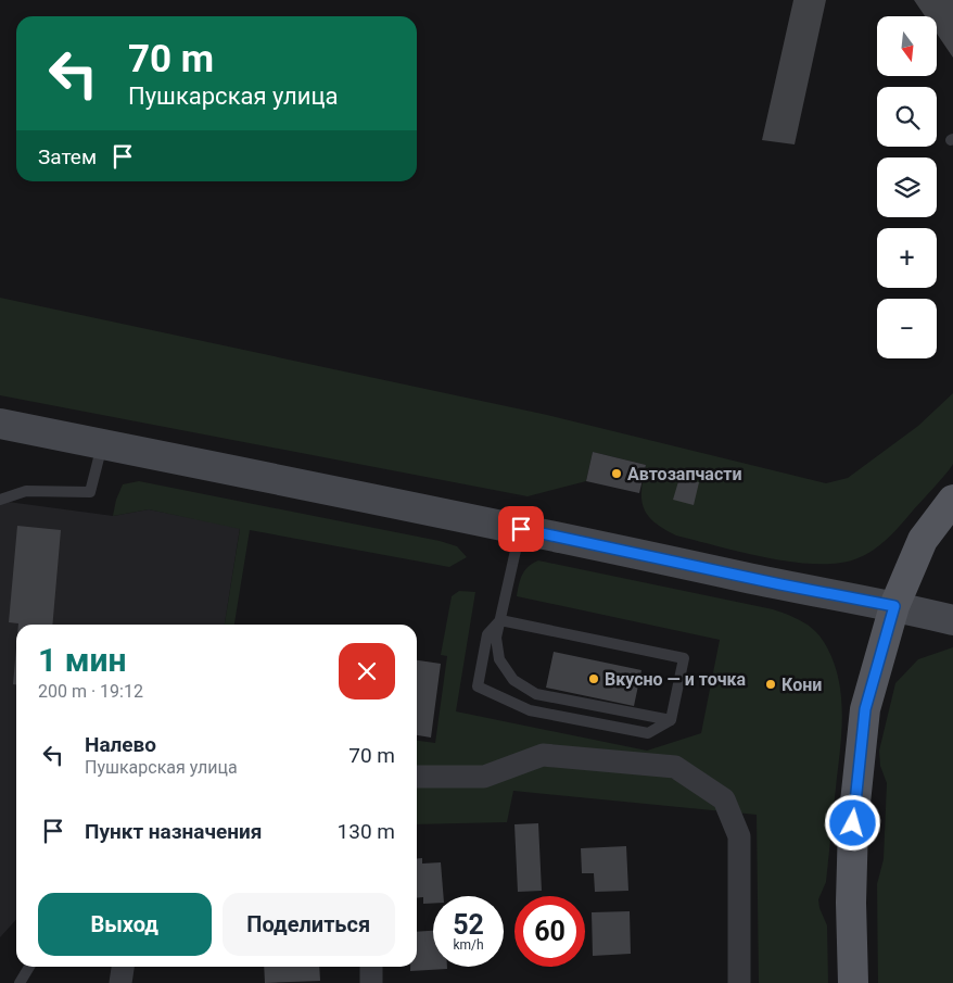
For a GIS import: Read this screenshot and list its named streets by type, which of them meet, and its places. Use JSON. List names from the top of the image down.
{
  "places": ["Автозапчасти", "Вкусно — и точка", "Кони"],
  "north": "bottom",
  "page": {
    "map_buttons": ["+", "−"],
    "turn": ["70 m", "Пушкарская улица"],
    "then": "Затем",
    "heading": ["1 мин", "200 m · 19:12"],
    "list": [
      {
        "name": "Налево",
        "note": "Пушкарская улица",
        "value": "70 m"
      },
      {
        "name": "Пункт назначения",
        "value": "130 m"
      }
    ],
    "buttons": ["Выход", "Поделиться"],
    "speed": "52 km/h",
    "limit": "60"
  }
}
